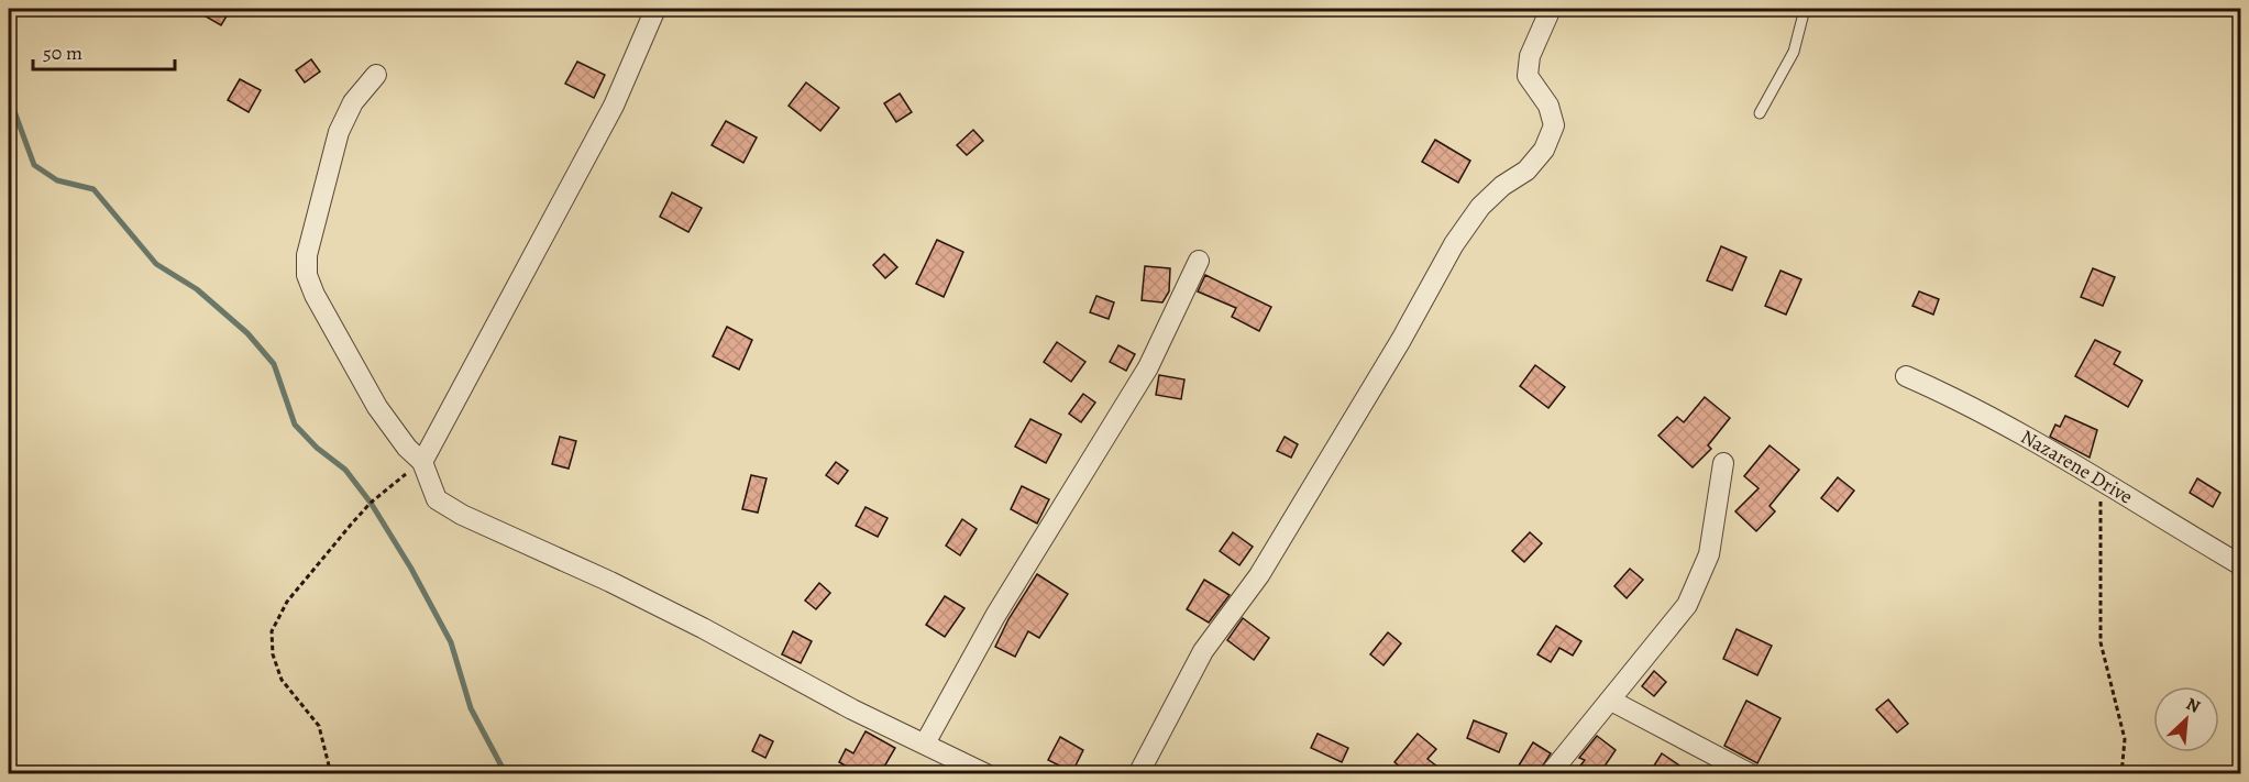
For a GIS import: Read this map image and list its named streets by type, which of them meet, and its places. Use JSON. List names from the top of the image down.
{
  "streets": {
    "street": ["Nazarene Drive"]
  },
  "scale_bar": "50 m",
  "north": "top right"
}
